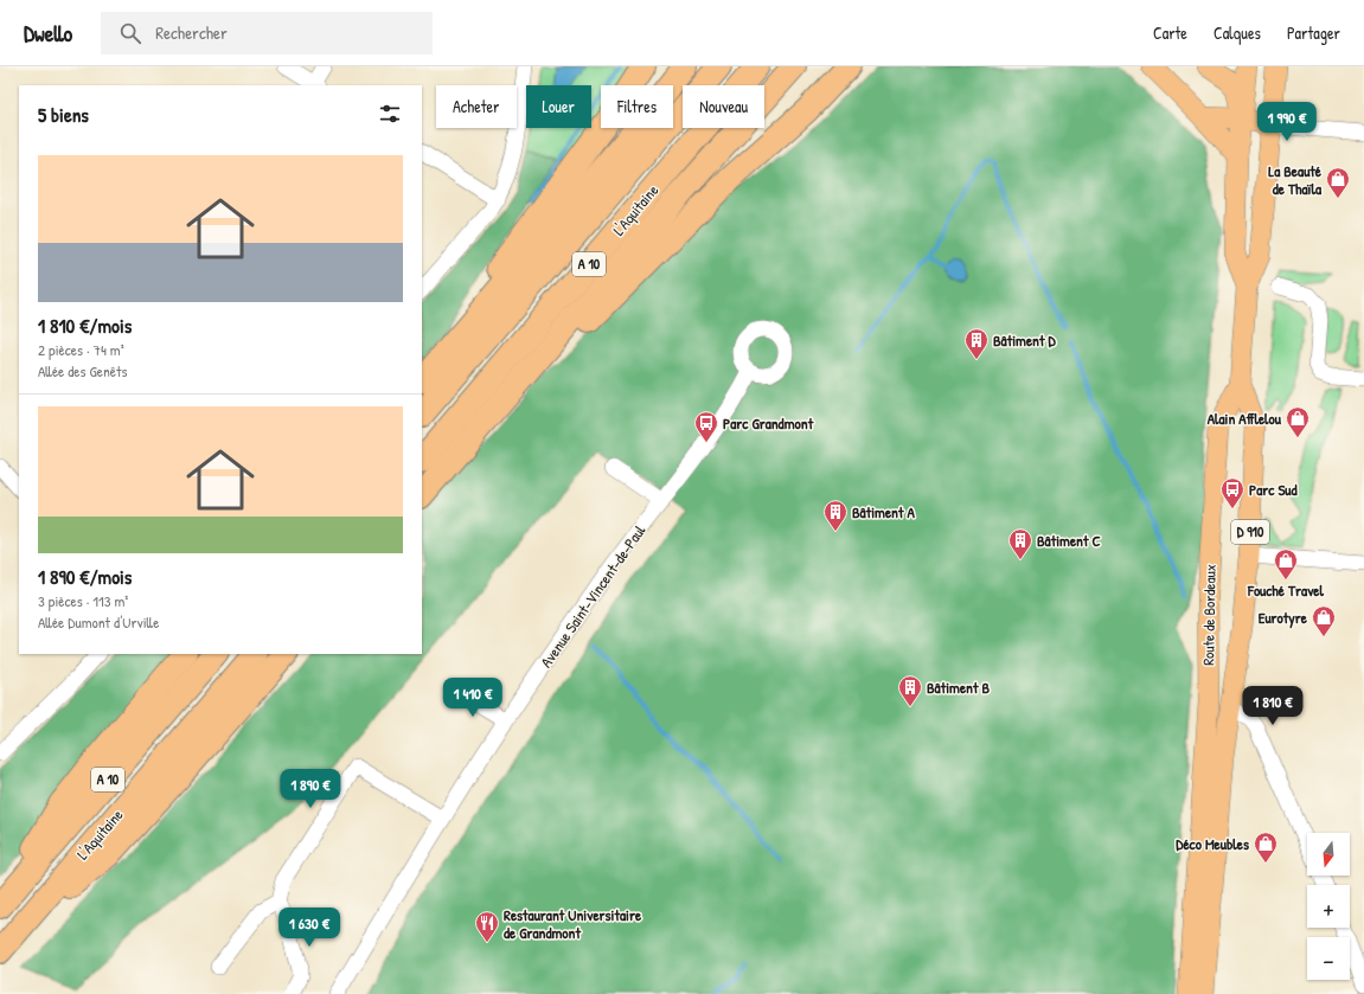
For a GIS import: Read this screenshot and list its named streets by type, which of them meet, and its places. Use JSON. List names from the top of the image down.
{
  "streets": {
    "highway": ["L'Aquitaine", "A 10"],
    "main road": ["D 910", "Route de Bordeaux"],
    "street": ["Avenue Saint-Vincent-de-Paul"]
  },
  "crossings": [
    ["D 910", "Route de Bordeaux"]
  ],
  "places": {
    "shop": [
      "La Beauté de Thaïla",
      "Alain Afflelou",
      "Fouché Travel",
      "Eurotyre",
      "Déco Meubles"
    ],
    "building": [
      "Bâtiment D",
      "Bâtiment A",
      "Bâtiment C",
      "Bâtiment B"
    ],
    "bus stop": ["Parc Grandmont", "Parc Sud"],
    "restaurant": ["Restaurant Universitaire de Grandmont"]
  },
  "north": "bottom",
  "page": {
    "header": "Dwello",
    "search": "Rechercher",
    "nav": ["Carte", "Calques", "Partager"],
    "chip": [
      "Acheter",
      "Louer",
      "Filtres",
      "Nouveau"
    ],
    "heading": "5 biens",
    "price": [
      "1 990 €",
      "1 410 €",
      "1 810 €",
      "1 890 €",
      "1 630 €"
    ],
    "list": [
      {
        "name": "1 810 €/mois",
        "note": "2 pièces · 74 m² · Allée des Genêts"
      },
      {
        "name": "1 890 €/mois",
        "note": "3 pièces · 113 m² · Allée Dumont d'Urville"
      }
    ],
    "map_buttons": ["+", "−"]
  }
}
